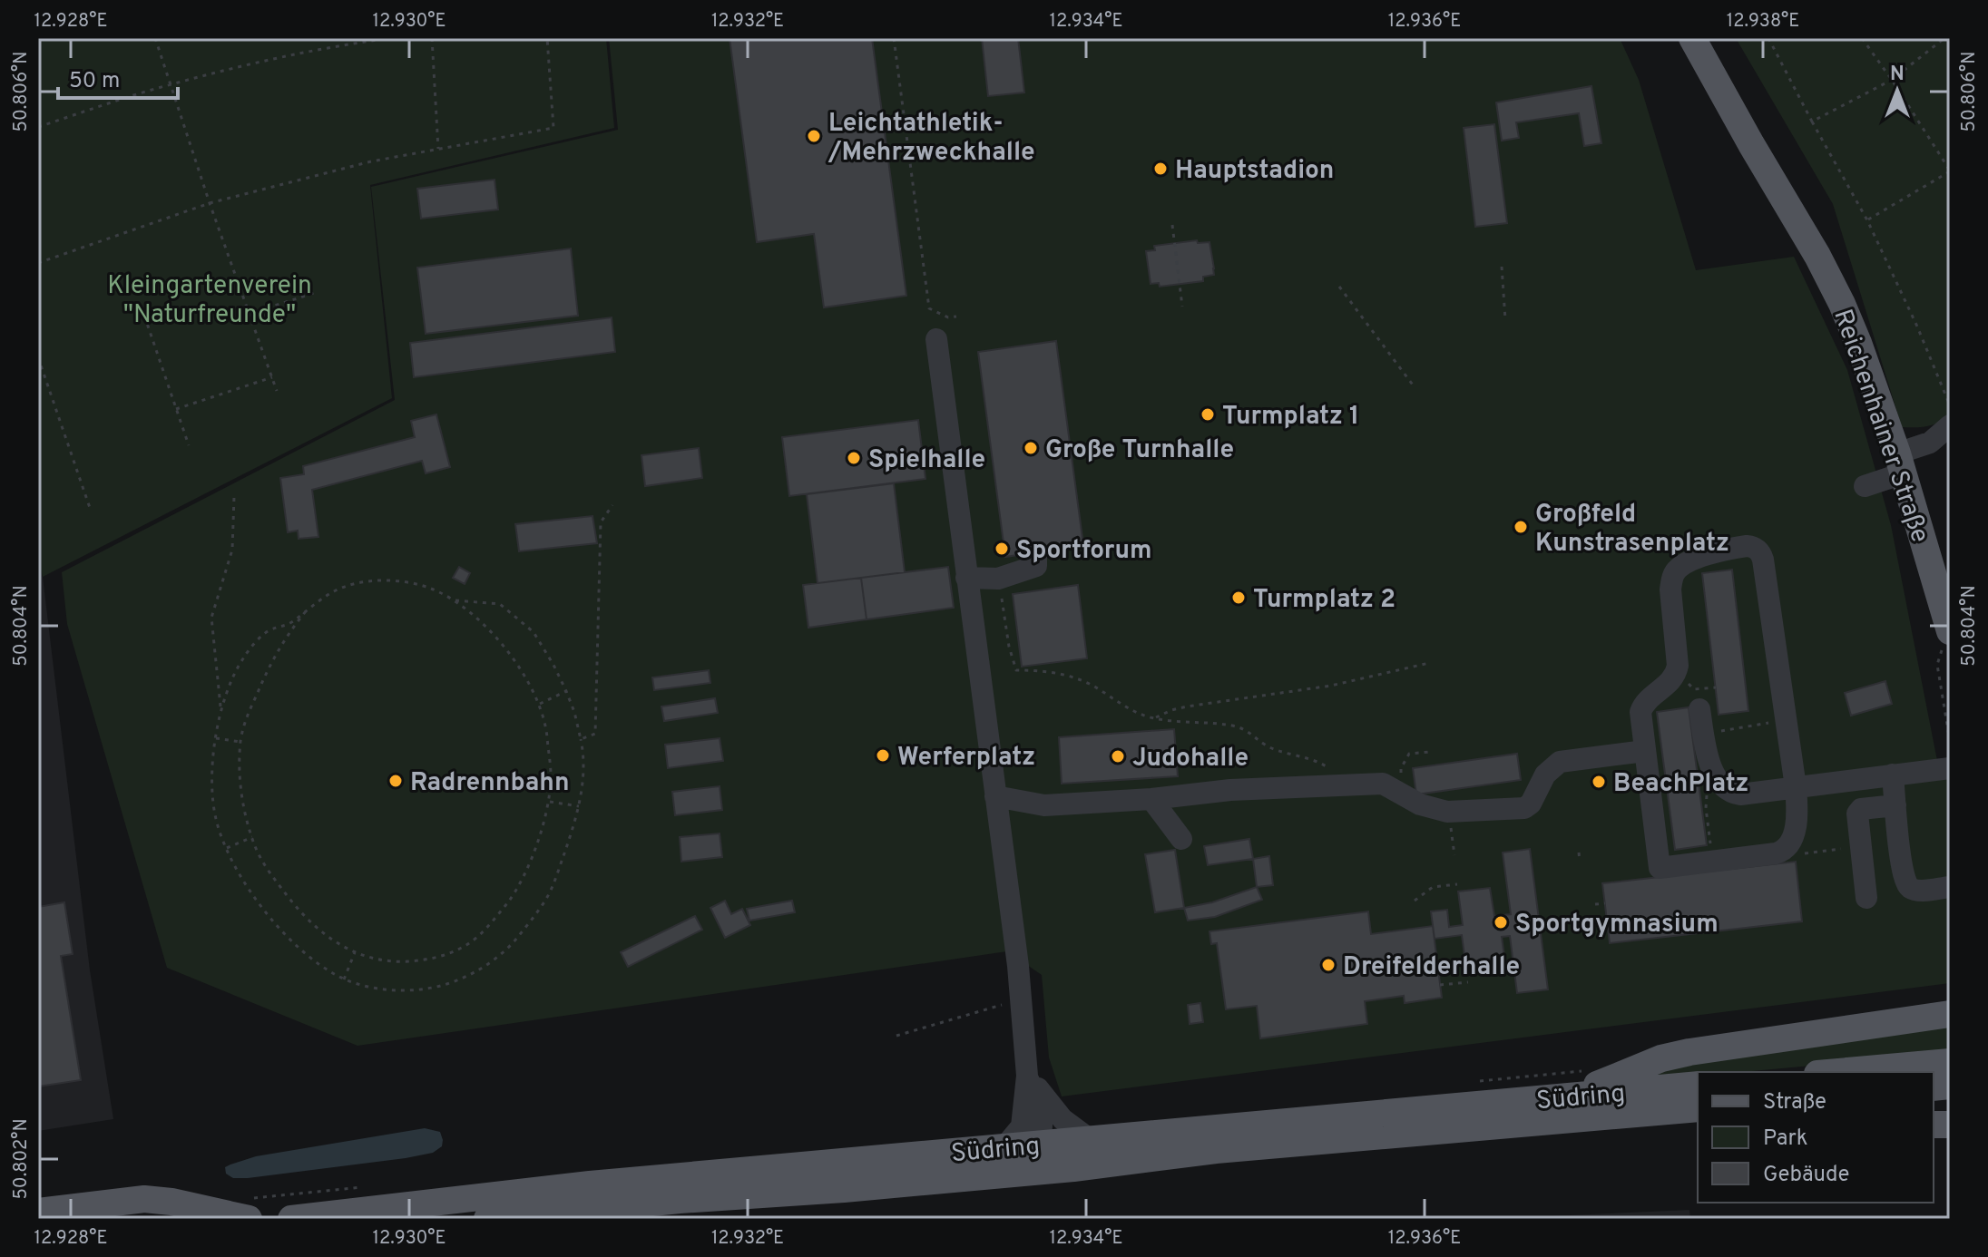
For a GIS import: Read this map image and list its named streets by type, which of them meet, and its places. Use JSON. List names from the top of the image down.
{
  "streets": {
    "main road": ["Reichenhainer Straße", "Südring"]
  },
  "parks": ["Kleingartenverein \"Naturfreunde\""],
  "places": [
    "Leichtathletik- /Mehrzweckhalle",
    "Hauptstadion",
    "Turmplatz 1",
    "Große Turnhalle",
    "Spielhalle",
    "Großfeld Kunstrasenplatz",
    "Sportforum",
    "Turmplatz 2",
    "Werferplatz",
    "Judohalle",
    "Radrennbahn",
    "BeachPlatz",
    "Sportgymnasium",
    "Dreifelderhalle"
  ],
  "legend": ["Straße", "Park", "Gebäude"],
  "scale_bar": "50 m",
  "north": "top",
  "coordinates": [
    "12.928°E",
    "12.930°E",
    "12.932°E",
    "12.934°E",
    "12.936°E",
    "12.938°E",
    "50.806°N",
    "50.804°N",
    "50.802°N"
  ]
}
